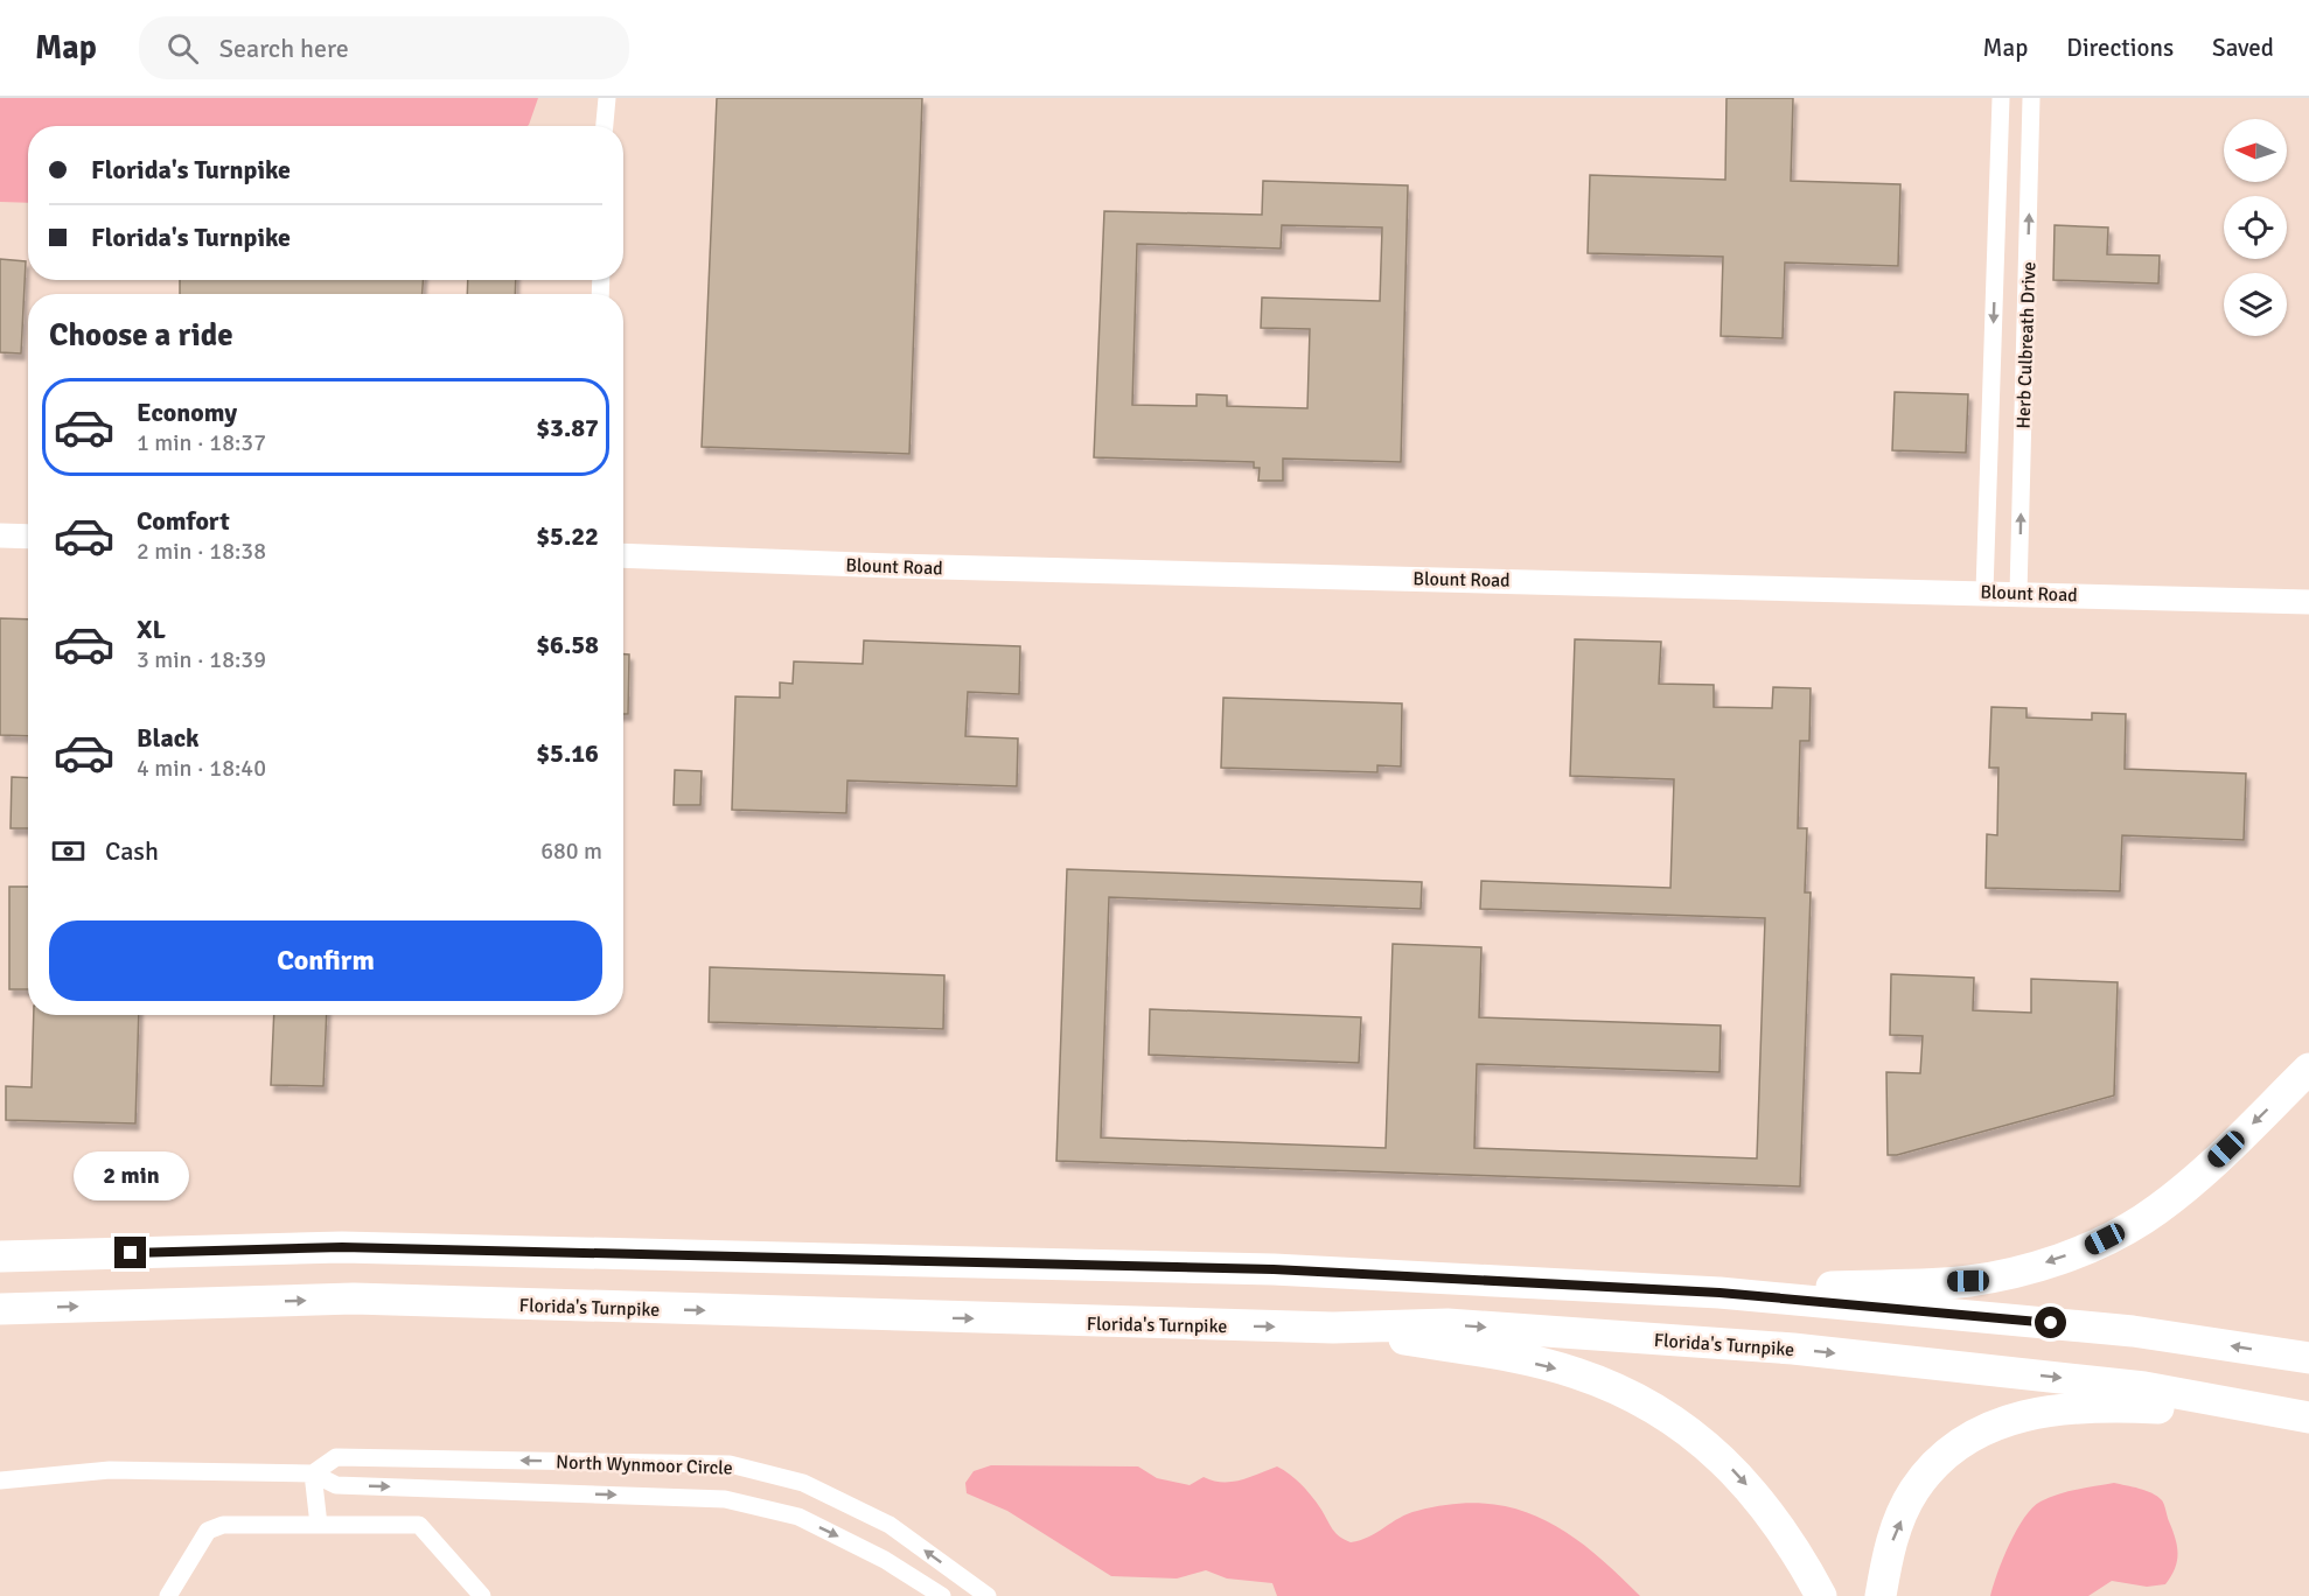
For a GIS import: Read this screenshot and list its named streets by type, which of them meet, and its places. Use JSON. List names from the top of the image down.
{
  "streets": {
    "highway": ["Florida's Turnpike"],
    "street": ["Herb Culbreath Drive", "Blount Road", "North Wynmoor Circle"]
  },
  "crossings": [
    ["Herb Culbreath Drive", "Blount Road"]
  ],
  "north": "left",
  "page": {
    "header": "Map",
    "search": "Search here",
    "nav": ["Map", "Directions", "Saved"],
    "banner": ["Florida's Turnpike", "Florida's Turnpike"],
    "heading": "Choose a ride",
    "list": [
      {
        "name": "Economy",
        "note": "1 min · 18:37",
        "value": "$3.87"
      },
      {
        "name": "Comfort",
        "note": "2 min · 18:38",
        "value": "$5.22"
      },
      {
        "name": "XL",
        "note": "3 min · 18:39",
        "value": "$6.58"
      },
      {
        "name": "Black",
        "note": "4 min · 18:40",
        "value": "$5.16"
      }
    ],
    "pay": ["Cash", "680 m"],
    "buttons": "Confirm",
    "bubble": "2 min"
  }
}
